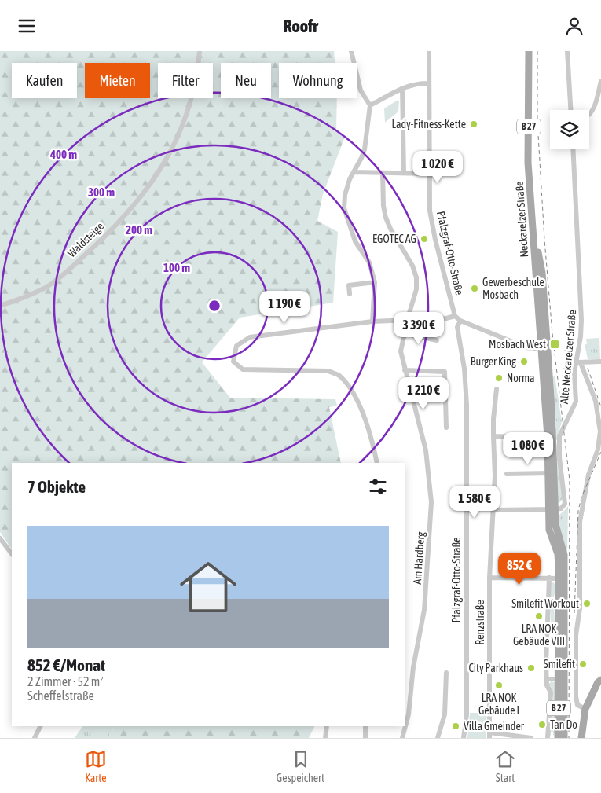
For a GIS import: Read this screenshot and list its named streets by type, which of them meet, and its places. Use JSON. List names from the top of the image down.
{
  "streets": {
    "main road": ["B 27", "Neckarelzer Straße"],
    "street": [
      "Waldsteige",
      "Pfalzgraf-Otto-Straße",
      "Alte Neckarelzer Straße",
      "Am Hardberg",
      "Renzstraße"
    ]
  },
  "crossings": [
    ["B 27", "Neckarelzer Straße"],
    ["B 27", "Alte Neckarelzer Straße"],
    ["Neckarelzer Straße", "Alte Neckarelzer Straße"]
  ],
  "places": {
    "other": [
      "Lady-Fitness-Kette",
      "EGOTEC AG",
      "Gewerbeschule Mosbach",
      "Burger King",
      "Norma",
      "Smilefit Workout",
      "LRA NOK Gebäude VIII",
      "Smilefit",
      "City Parkhaus",
      "LRA NOK Gebäude I",
      "Tan Do",
      "Villa Gmeinder"
    ],
    "transit": ["Mosbach West"]
  },
  "page": {
    "header": "Roofr",
    "chip": [
      "Kaufen",
      "Mieten",
      "Filter",
      "Neu",
      "Wohnung"
    ],
    "price": [
      "1 020 €",
      "1 190 €",
      "3 390 €",
      "1 210 €",
      "1 080 €",
      "1 580 €",
      "852 €"
    ],
    "heading": "7 Objekte",
    "list": [
      {
        "name": "852 €/Monat",
        "note": "2 Zimmer · 52 m² · Scheffelstraße"
      }
    ],
    "tabs": ["Karte", "Gespeichert", "Start"]
  },
  "rings": [
    "400 m",
    "300 m",
    "200 m",
    "100 m"
  ]
}
